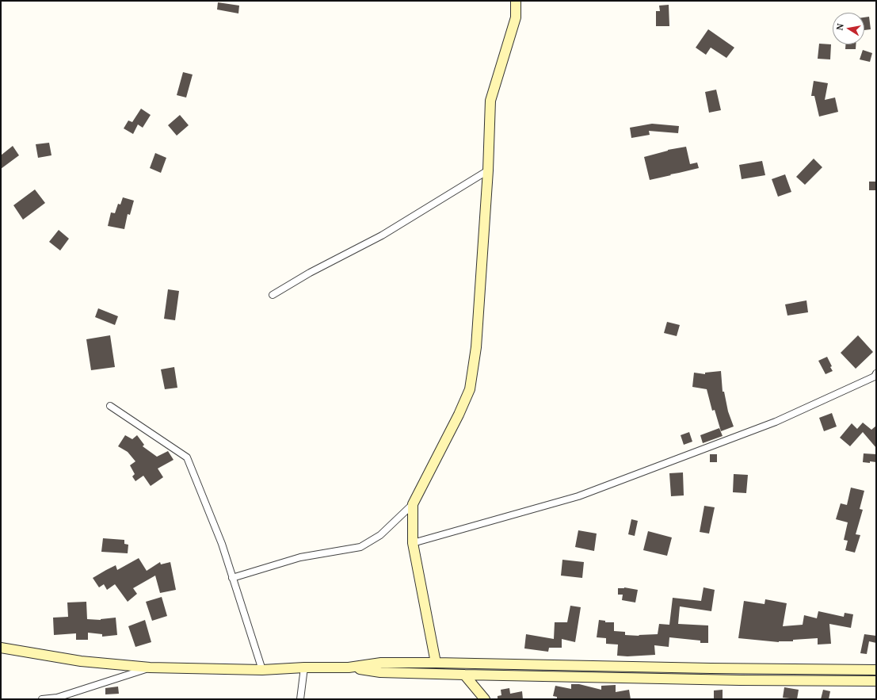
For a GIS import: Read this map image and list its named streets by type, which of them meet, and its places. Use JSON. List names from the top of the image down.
{
  "north": "left"
}
